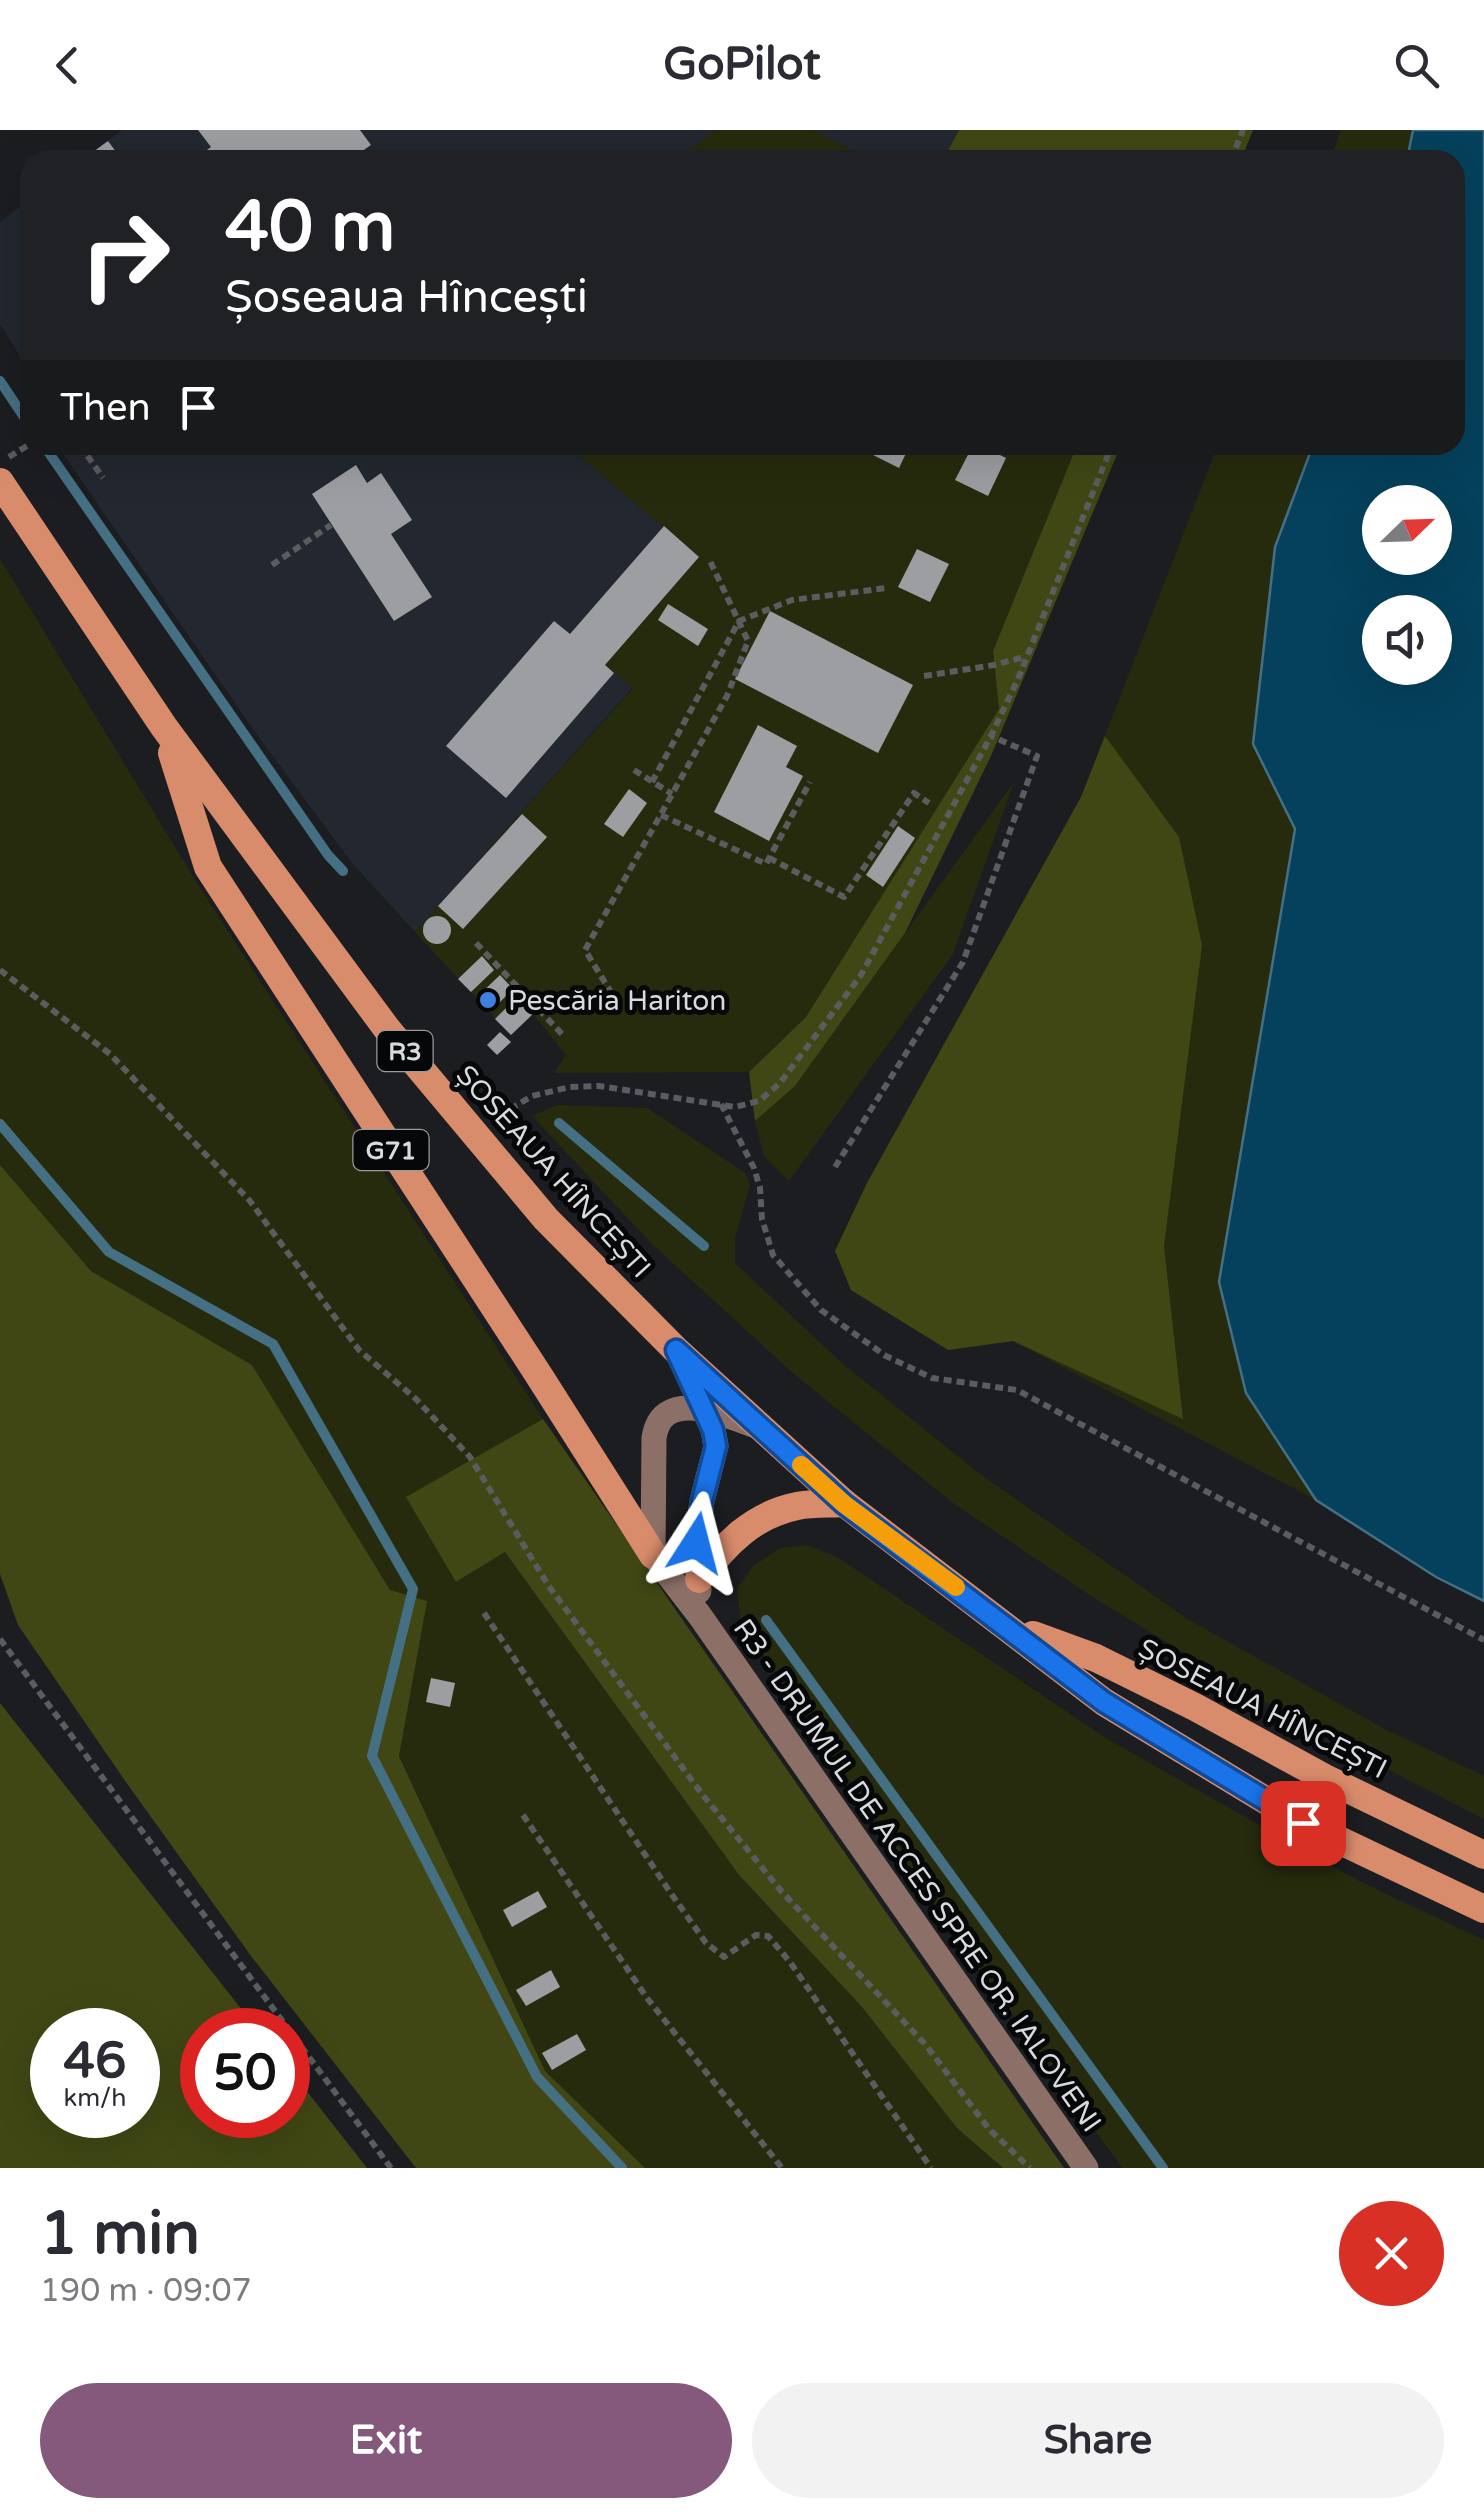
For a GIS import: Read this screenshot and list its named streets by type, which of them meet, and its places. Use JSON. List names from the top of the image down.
{
  "streets": {
    "highway": ["R3", "G71", "ȘOSEAUA HÎNCEȘTI"],
    "main road": ["R3 - DRUMUL DE ACCES SPRE OR. IALOVENI"]
  },
  "crossings": [
    ["G71", "ȘOSEAUA HÎNCEȘTI"],
    ["G71", "R3 - DRUMUL DE ACCES SPRE OR. IALOVENI"],
    ["ȘOSEAUA HÎNCEȘTI", "R3 - DRUMUL DE ACCES SPRE OR. IALOVENI"]
  ],
  "places": ["Pescăria Hariton"],
  "north": "top right",
  "page": {
    "header": "GoPilot",
    "turn": ["40 m", "Șoseaua Hîncești"],
    "then": "Then",
    "speed": "46 km/h",
    "limit": "50",
    "heading": ["1 min", "190 m · 09:07"],
    "buttons": ["Exit", "Share"]
  }
}
